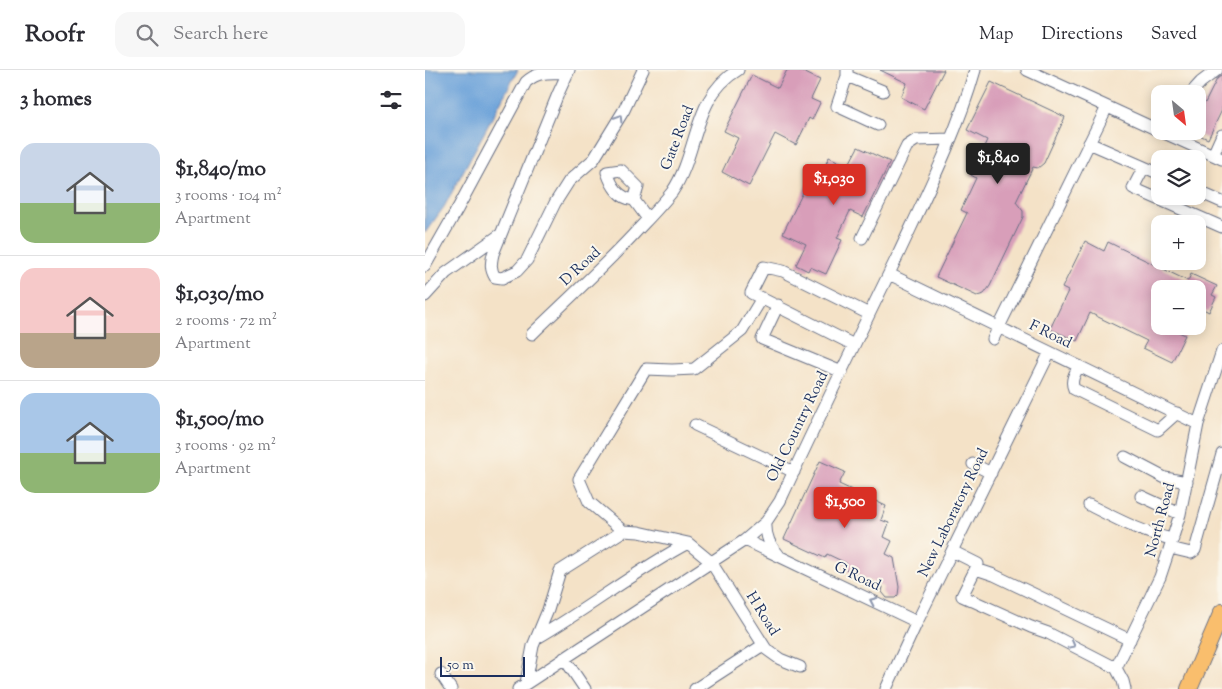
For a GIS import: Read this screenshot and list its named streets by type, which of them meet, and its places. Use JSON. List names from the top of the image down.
{
  "streets": {
    "lane": [
      "Gate Road",
      "D Road",
      "F Road",
      "Old Country Road",
      "New Laboratory Road",
      "North Road",
      "G Road",
      "H Road"
    ]
  },
  "crossings": [
    ["Gate Road", "D Road"],
    ["F Road", "Old Country Road"],
    ["F Road", "New Laboratory Road"],
    ["F Road", "North Road"],
    ["Old Country Road", "G Road"],
    ["Old Country Road", "H Road"],
    ["New Laboratory Road", "G Road"]
  ],
  "one_way": ["G Road"],
  "scale_bar": "50 m",
  "north": "bottom right",
  "page": {
    "header": "Roofr",
    "search": "Search here",
    "nav": ["Map", "Directions", "Saved"],
    "heading": "3 homes",
    "map_buttons": ["+", "−"],
    "list": [
      {
        "name": "$1,840/mo",
        "note": "3 rooms · 104 m² · Apartment"
      },
      {
        "name": "$1,030/mo",
        "note": "2 rooms · 72 m² · Apartment"
      },
      {
        "name": "$1,500/mo",
        "note": "3 rooms · 92 m² · Apartment"
      }
    ],
    "price": ["$1,840", "$1,030", "$1,500"],
    "scale": "50 m"
  }
}
